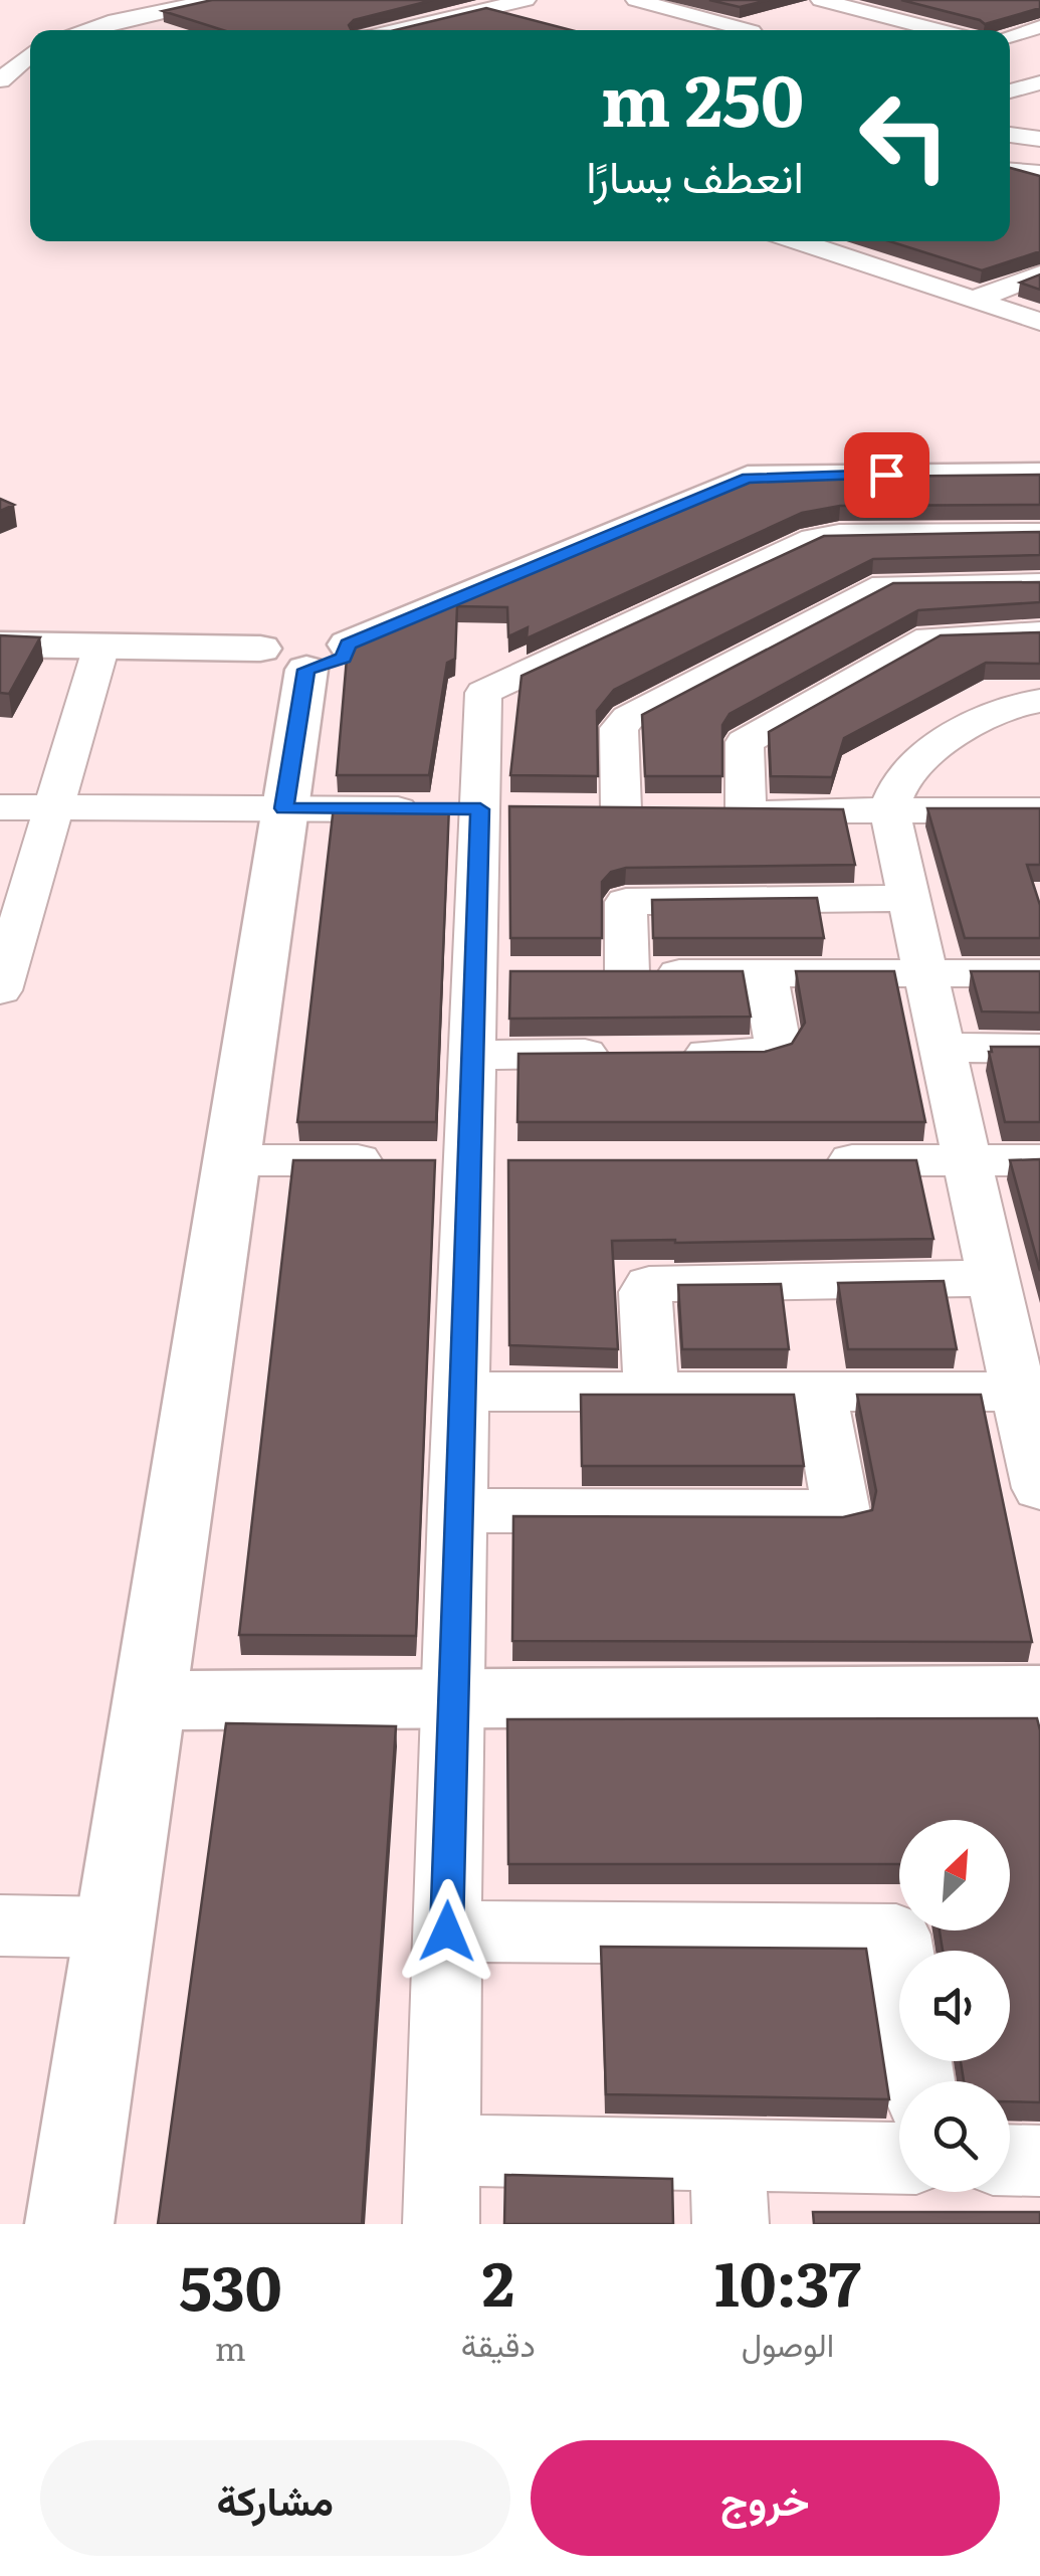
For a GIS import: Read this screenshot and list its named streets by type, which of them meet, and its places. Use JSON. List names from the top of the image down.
{
  "north": "top right",
  "page": {
    "turn": ["250 m", "انعطف يسارًا"],
    "eta": [
      "10:37",
      "الوصول",
      "2",
      "دقيقة",
      "530",
      "m"
    ],
    "buttons": ["خروج", "مشاركة"]
  }
}
